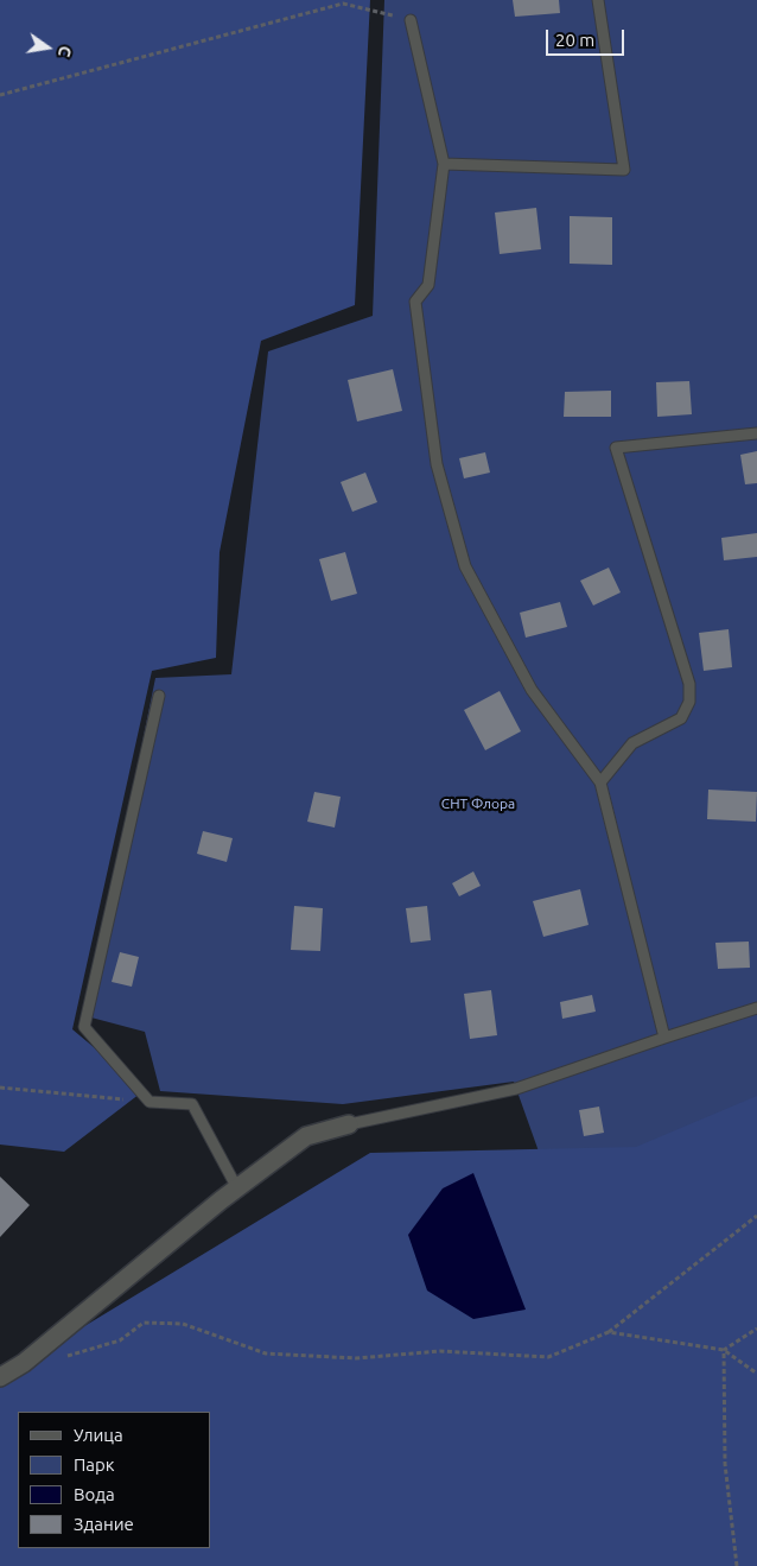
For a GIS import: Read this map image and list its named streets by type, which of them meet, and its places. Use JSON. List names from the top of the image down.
{
  "parks": ["СНТ Флора"],
  "legend": [
    "Улица",
    "Парк",
    "Вода",
    "Здание"
  ],
  "scale_bar": "20 m",
  "north": "right"
}
